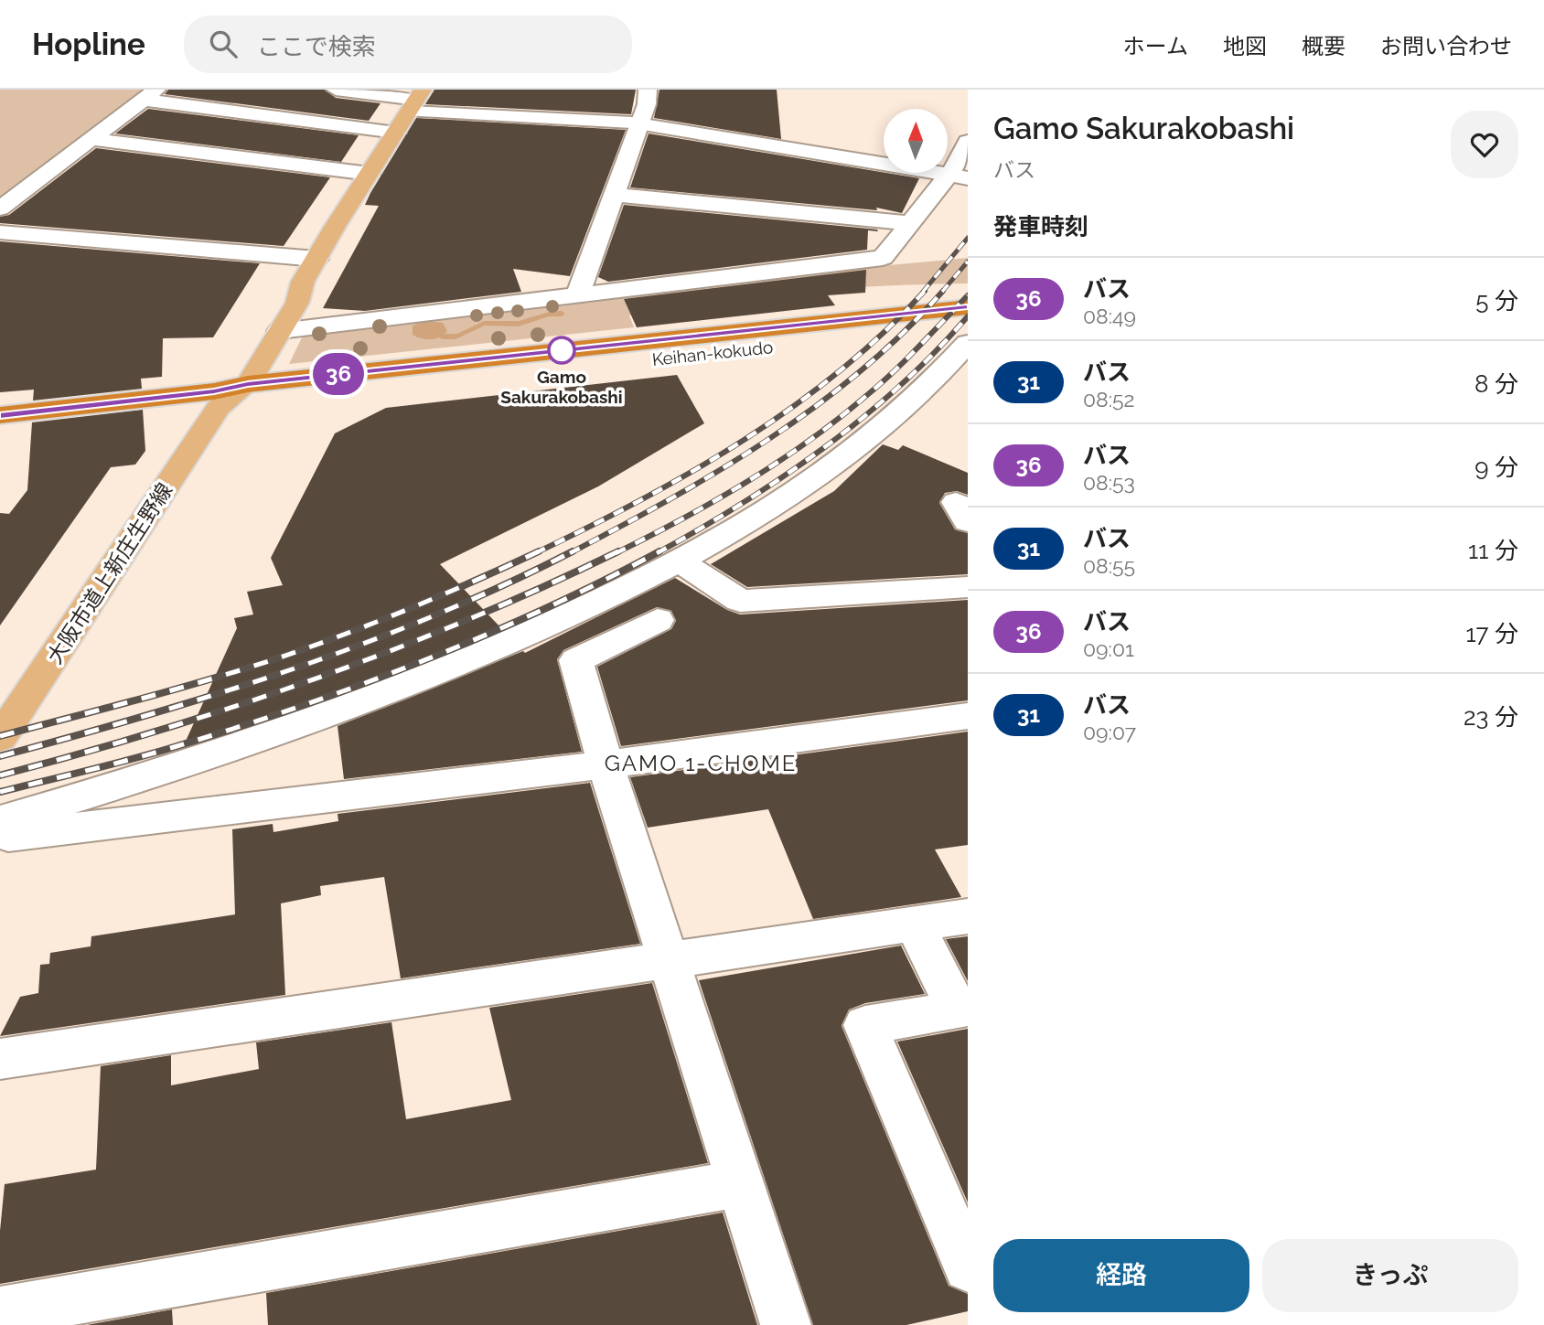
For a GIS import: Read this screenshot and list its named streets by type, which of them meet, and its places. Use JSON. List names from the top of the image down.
{
  "streets": {
    "highway": ["Keihan-kokudo"],
    "main road": ["大阪市道上新庄生野線"]
  },
  "crossings": [
    ["Keihan-kokudo", "大阪市道上新庄生野線"]
  ],
  "districts": ["GAMO 1-CHOME"],
  "places": ["Gamo Sakurakobashi"],
  "lines": ["bus line 36"],
  "north": "top",
  "page": {
    "header": "Hopline",
    "search": "ここで検索",
    "nav": [
      "ホーム",
      "地図",
      "概要",
      "お問い合わせ"
    ],
    "on_map": "36",
    "heading": [
      ["Gamo Sakurakobashi", "バス"],
      "発車時刻"
    ],
    "list": [
      {
        "mark": "36",
        "name": "バス",
        "note": "08:49",
        "value": "5 分"
      },
      {
        "mark": "31",
        "name": "バス",
        "note": "08:52",
        "value": "8 分"
      },
      {
        "mark": "36",
        "name": "バス",
        "note": "08:53",
        "value": "9 分"
      },
      {
        "mark": "31",
        "name": "バス",
        "note": "08:55",
        "value": "11 分"
      },
      {
        "mark": "36",
        "name": "バス",
        "note": "09:01",
        "value": "17 分"
      },
      {
        "mark": "31",
        "name": "バス",
        "note": "09:07",
        "value": "23 分"
      }
    ],
    "buttons": ["経路", "きっぷ"]
  }
}
